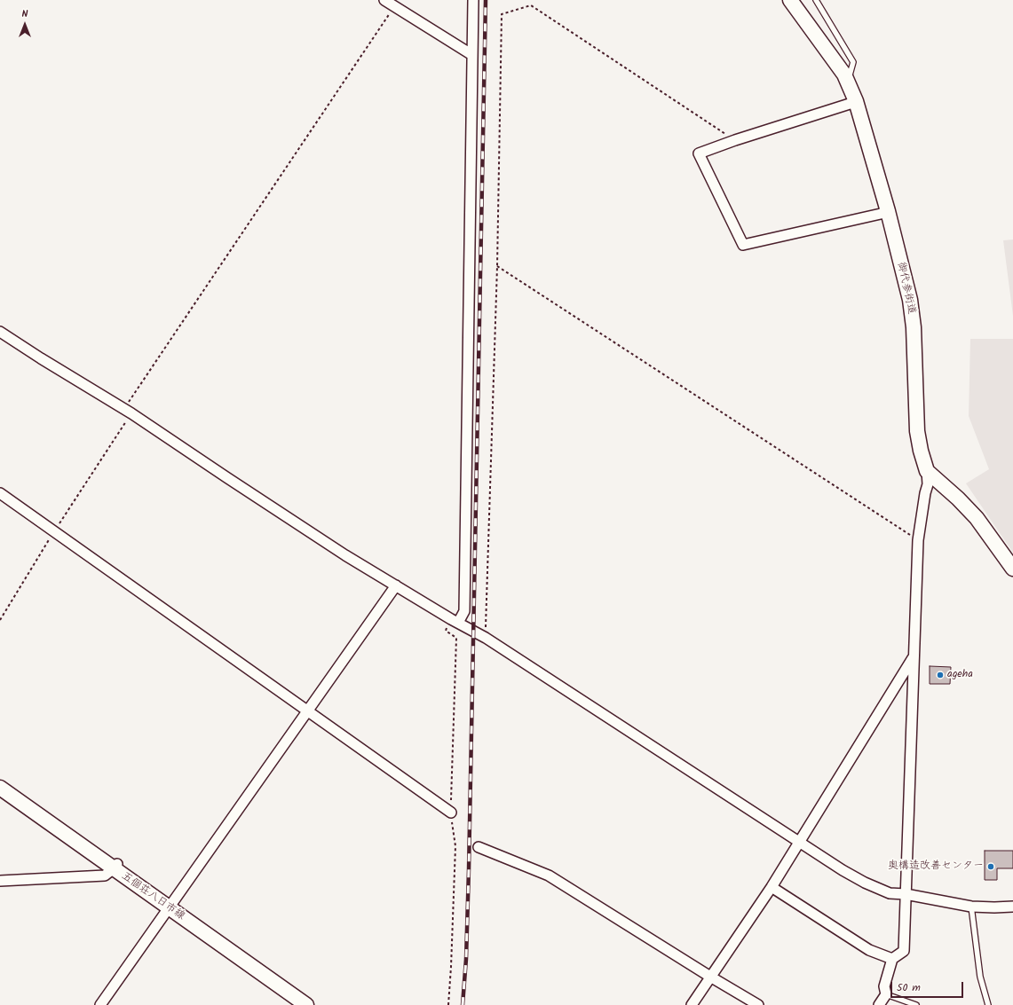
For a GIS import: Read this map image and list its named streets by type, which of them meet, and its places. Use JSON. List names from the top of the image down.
{
  "streets": {
    "street": ["御代参街道", "五個荘八日市線"]
  },
  "places": ["ageha", "奥構造改善センター"],
  "scale_bar": "50 m",
  "north": "top"
}
